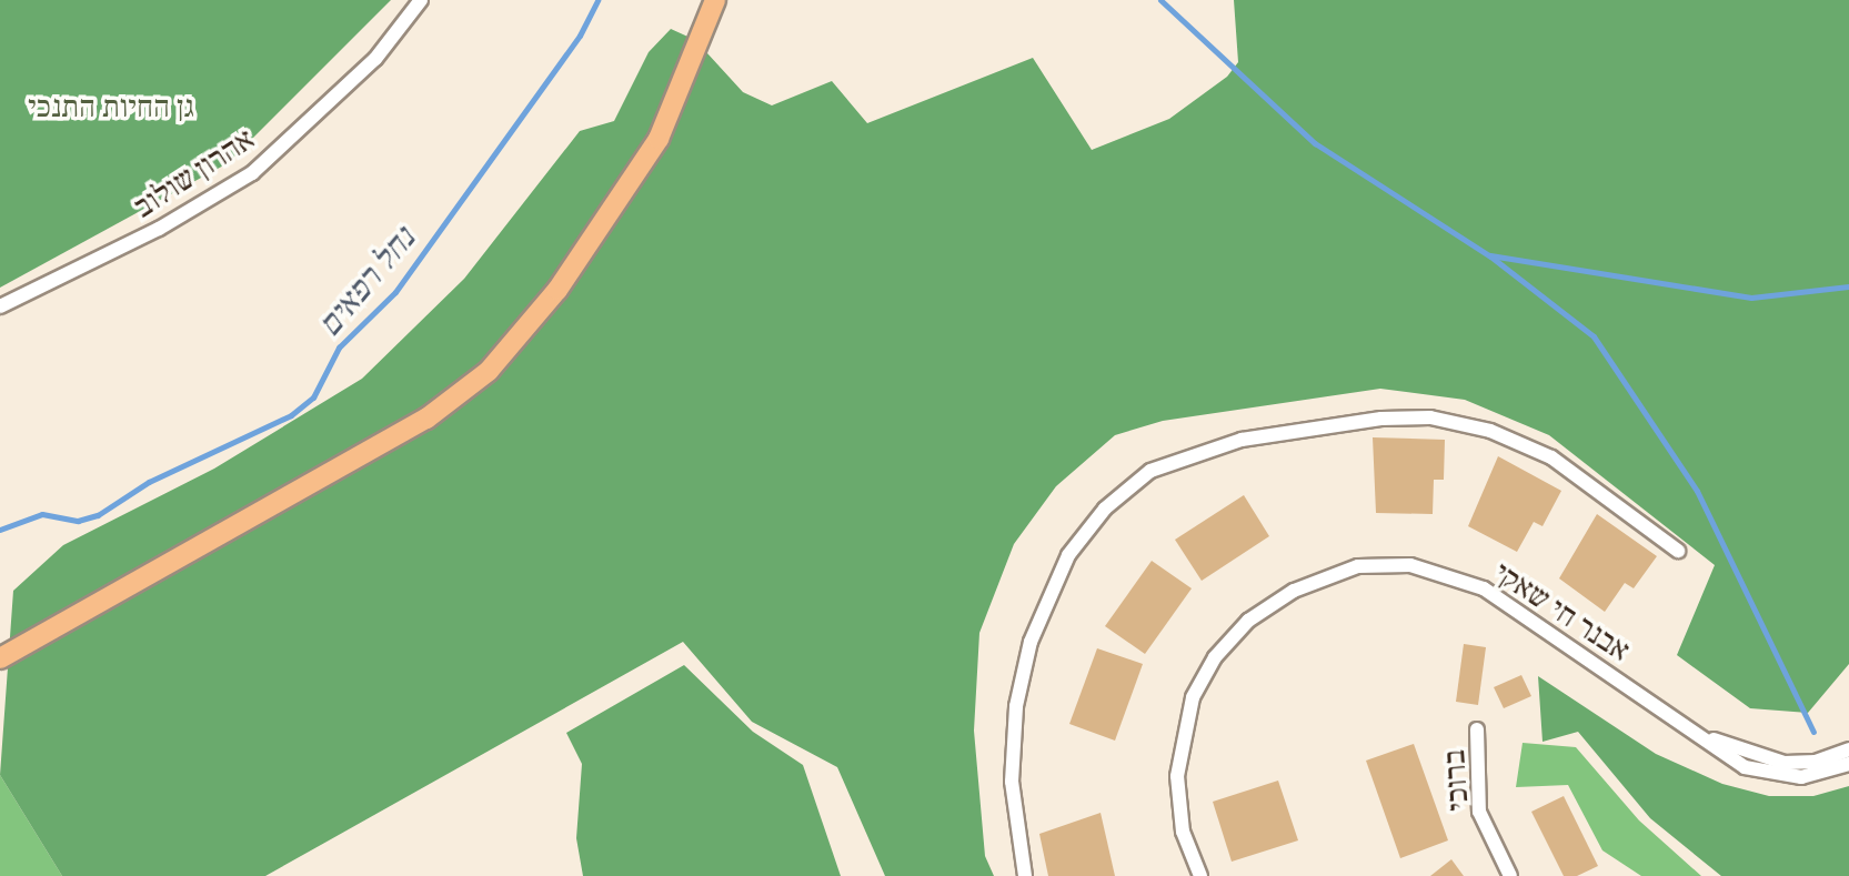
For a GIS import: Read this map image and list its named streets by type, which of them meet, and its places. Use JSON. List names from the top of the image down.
{
  "streets": {
    "street": ["אהרון שולוב", "אבנר חי שאקי", "ברוכי"]
  },
  "water": ["נחל רפאים"],
  "parks": ["גן החיות התנכי"]
}
